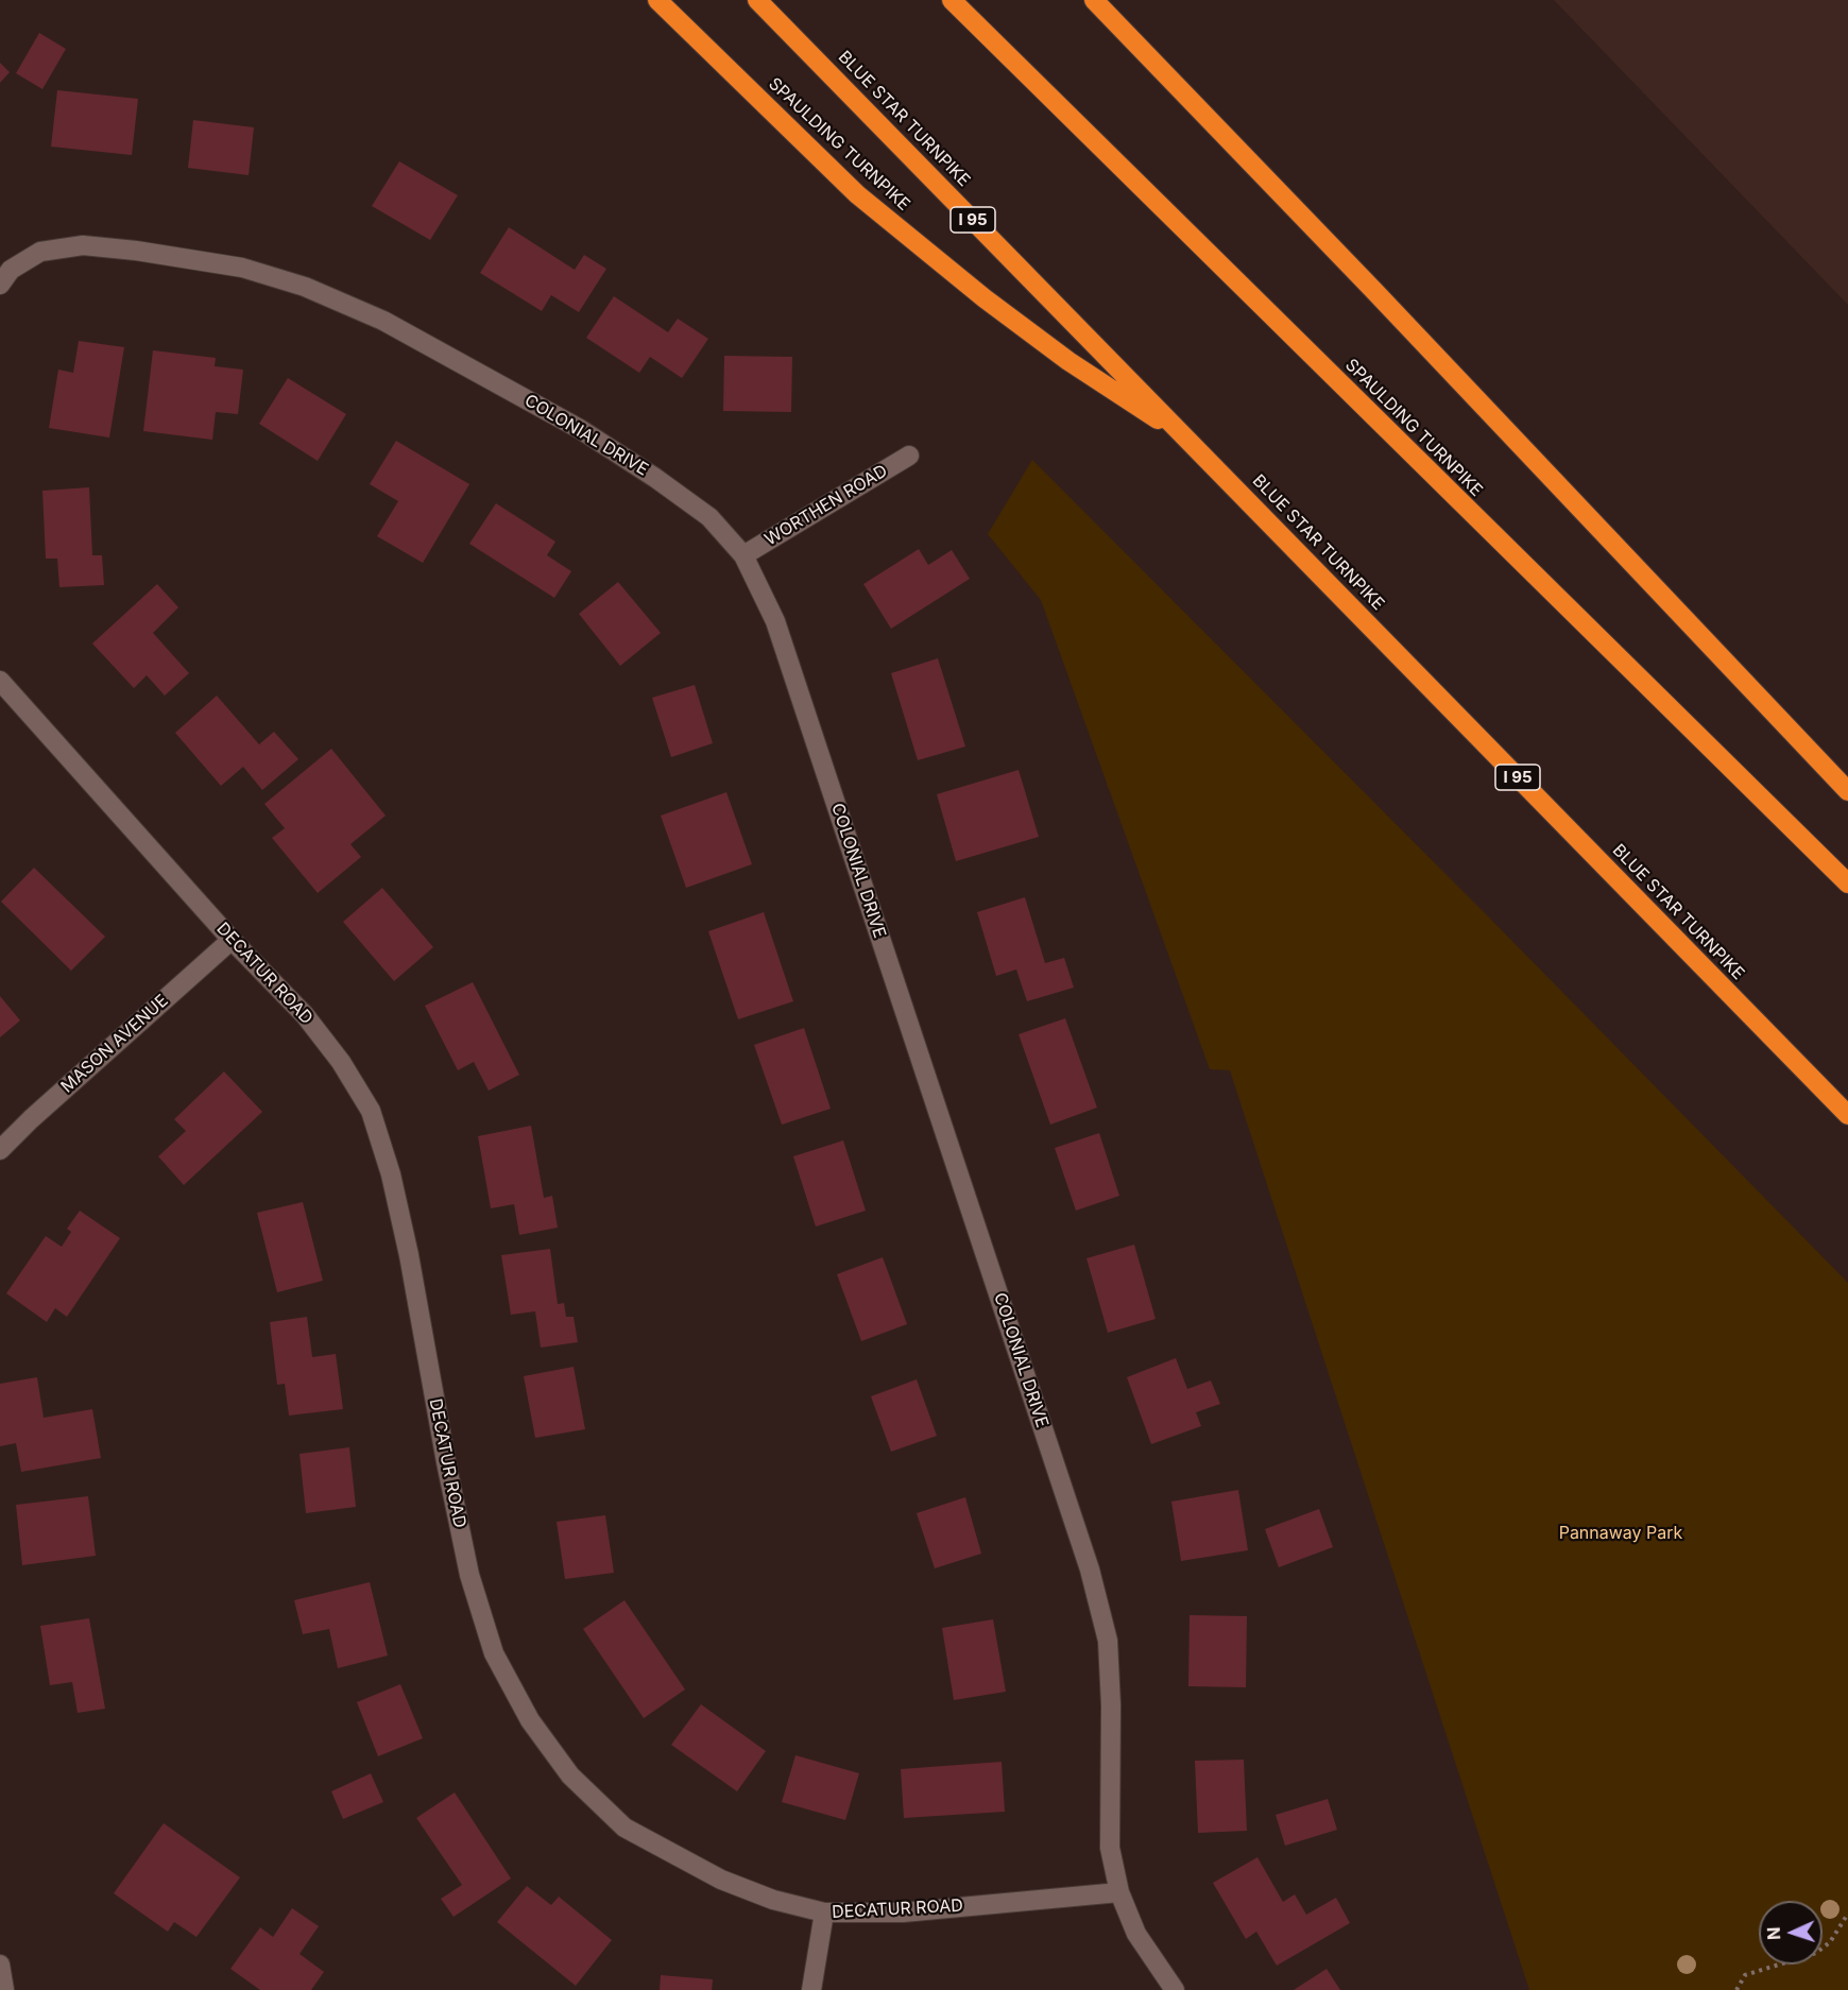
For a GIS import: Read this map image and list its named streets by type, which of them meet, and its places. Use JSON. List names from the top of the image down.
{
  "streets": {
    "highway": ["BLUE STAR TURNPIKE", "SPAULDING TURNPIKE", "I 95"],
    "street": [
      "COLONIAL DRIVE",
      "WORTHEN ROAD",
      "DECATUR ROAD",
      "MASON AVENUE"
    ]
  },
  "crossings": [
    ["BLUE STAR TURNPIKE", "SPAULDING TURNPIKE"],
    ["COLONIAL DRIVE", "WORTHEN ROAD"],
    ["COLONIAL DRIVE", "DECATUR ROAD"],
    ["DECATUR ROAD", "MASON AVENUE"]
  ],
  "parks": ["Pannaway Park"],
  "north": "left"
}
